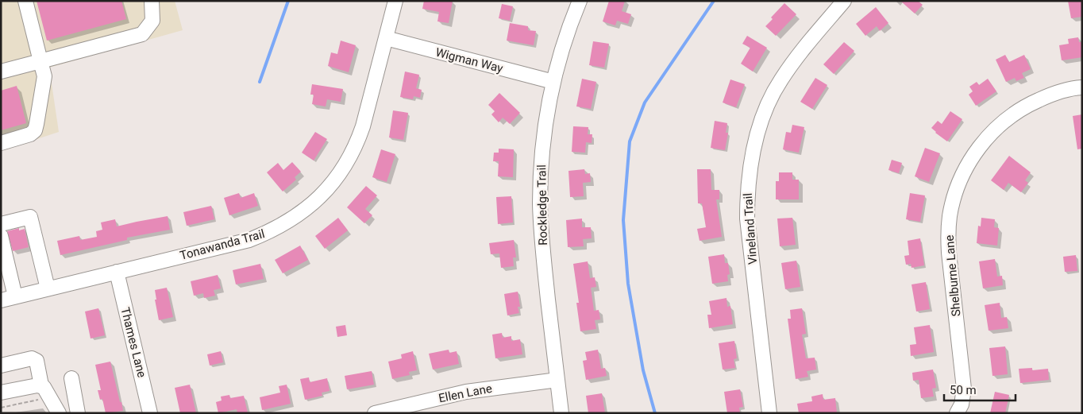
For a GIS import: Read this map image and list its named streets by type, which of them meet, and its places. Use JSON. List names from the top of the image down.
{
  "streets": {
    "street": [
      "Wigman Way",
      "Rockledge Trail",
      "Vineland Trail",
      "Tonawanda Trail",
      "Shelburne Lane",
      "Thames Lane",
      "Ellen Lane"
    ]
  },
  "crossings": [
    ["Wigman Way", "Rockledge Trail"],
    ["Wigman Way", "Tonawanda Trail"],
    ["Rockledge Trail", "Ellen Lane"],
    ["Tonawanda Trail", "Thames Lane"]
  ],
  "scale_bar": "50 m"
}
